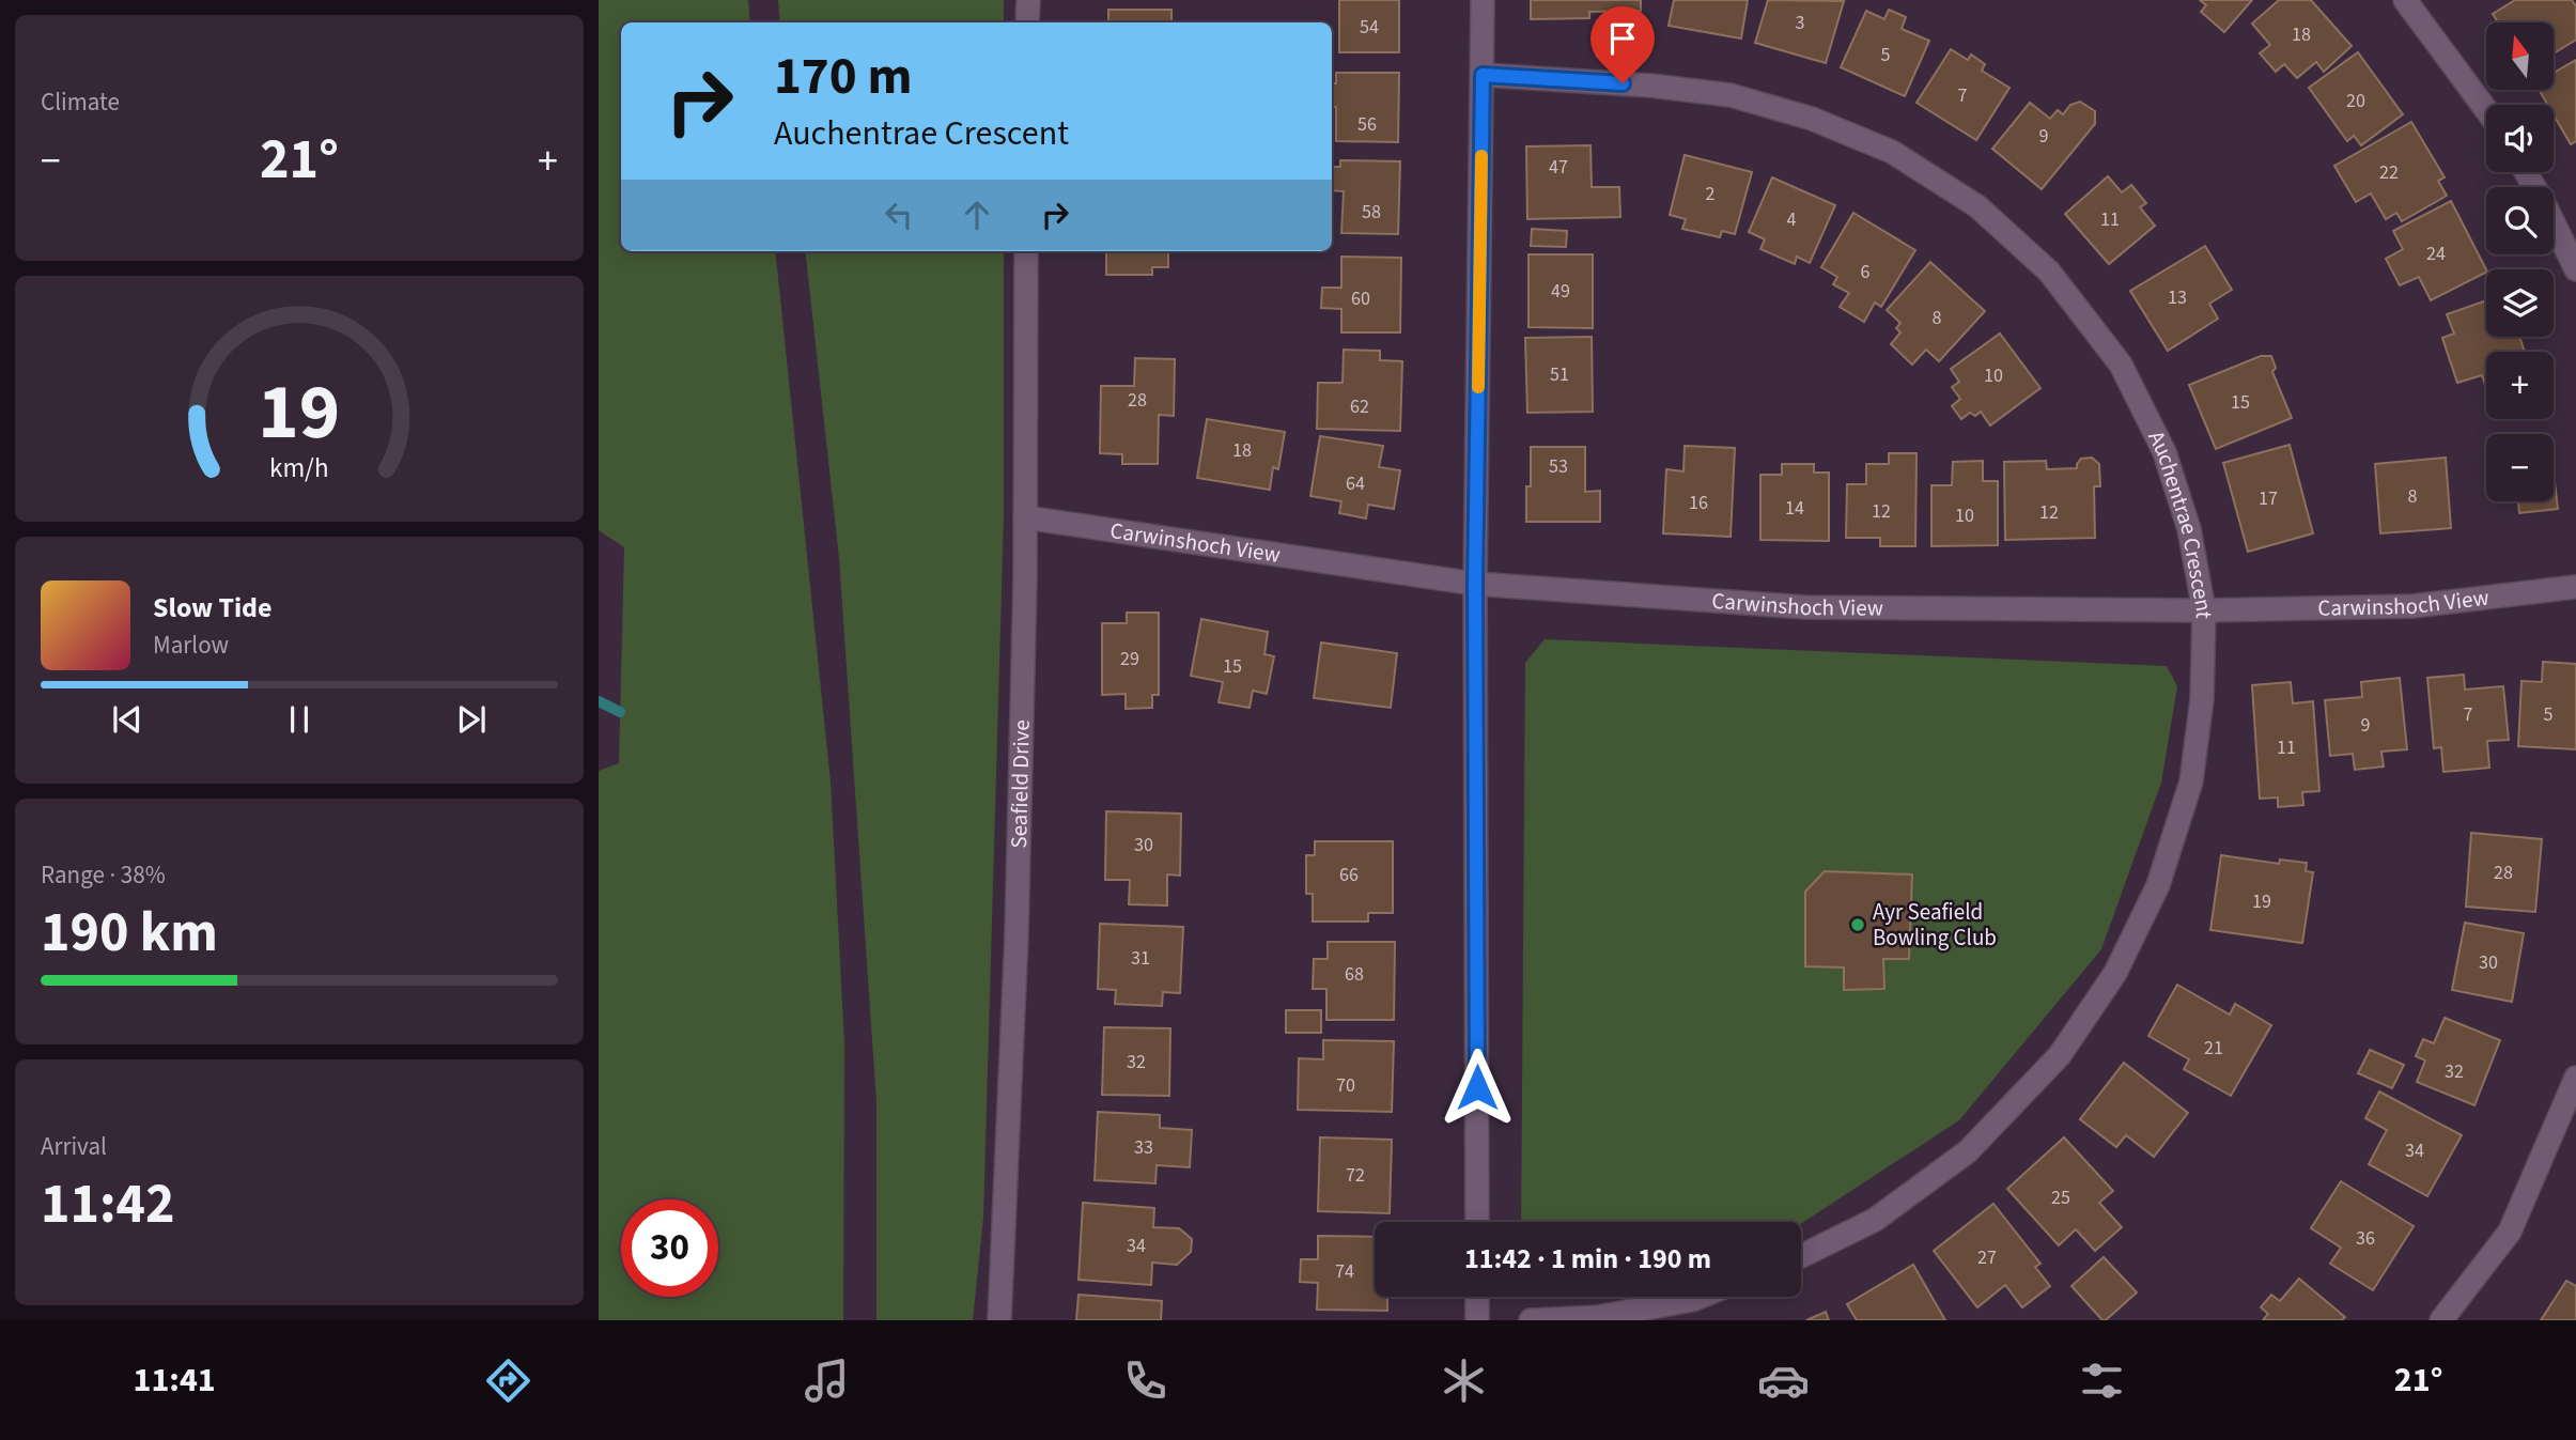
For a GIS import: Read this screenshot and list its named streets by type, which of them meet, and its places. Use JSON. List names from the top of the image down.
{
  "streets": {
    "street": ["Auchentrae Crescent", "Carwinshoch View", "Seafield Drive"]
  },
  "crossings": [
    ["Auchentrae Crescent", "Carwinshoch View"],
    ["Carwinshoch View", "Seafield Drive"]
  ],
  "places": ["Ayr Seafield Bowling Club"],
  "house_numbers": [
    "3",
    "54",
    "18",
    "5",
    "7",
    "20",
    "56",
    "9",
    "47",
    "22",
    "2",
    "58",
    "4",
    "11",
    "24",
    "6",
    "49",
    "13",
    "60",
    "8",
    "51",
    "10",
    "28",
    "15",
    "62",
    "18",
    "53",
    "64",
    "8",
    "17",
    "16",
    "14",
    "12",
    "12",
    "10",
    "29",
    "15",
    "7",
    "5",
    "9",
    "11",
    "30",
    "28",
    "66",
    "19",
    "31",
    "30",
    "68",
    "21",
    "32",
    "32",
    "70",
    "33",
    "34",
    "72",
    "25",
    "36",
    "34",
    "27",
    "74"
  ],
  "north": "top",
  "page": {
    "tile": [
      "Climate",
      ["Range · 38%", "190 km"],
      ["Arrival", "11:42"]
    ],
    "map_buttons": ["+", "−"],
    "turn": ["170 m", "Auchentrae Crescent"],
    "heat": ["−", "21°", "+"],
    "song": ["Slow Tide", "Marlow"],
    "limit": "30",
    "trip": "11:42 · 1 min · 190 m",
    "tabs": ["11:41", "21°"],
    "gauge": ["19", "km/h"]
  }
}
